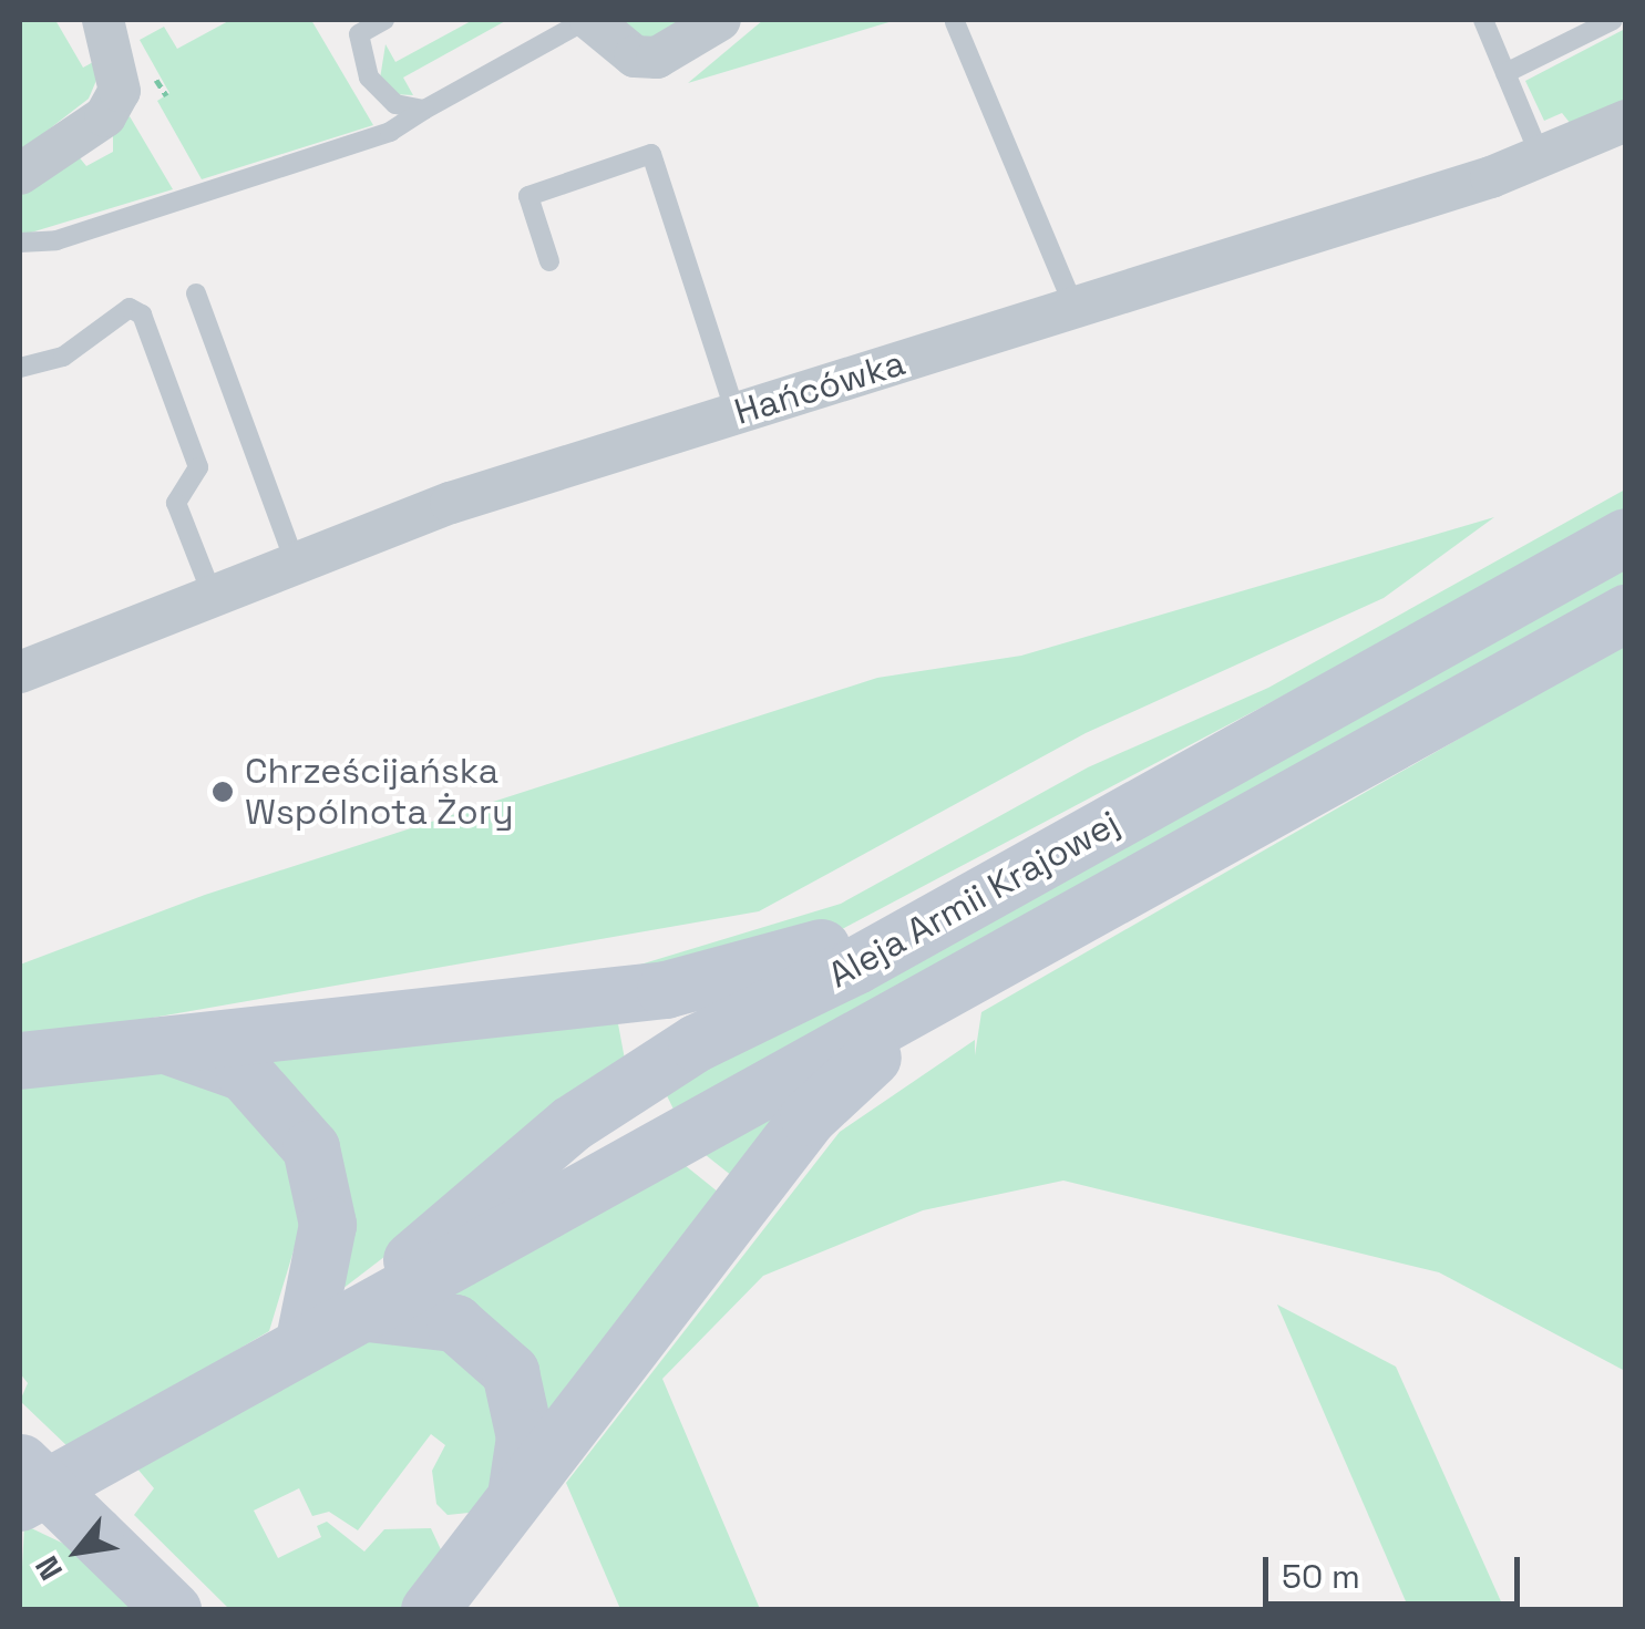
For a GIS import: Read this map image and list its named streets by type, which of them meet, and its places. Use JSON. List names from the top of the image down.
{
  "streets": {
    "main road": ["Aleja Armii Krajowej"],
    "street": ["Hańcówka"]
  },
  "places": ["Chrześcijańska Wspólnota Żory"],
  "scale_bar": "50 m",
  "north": "bottom left"
}
